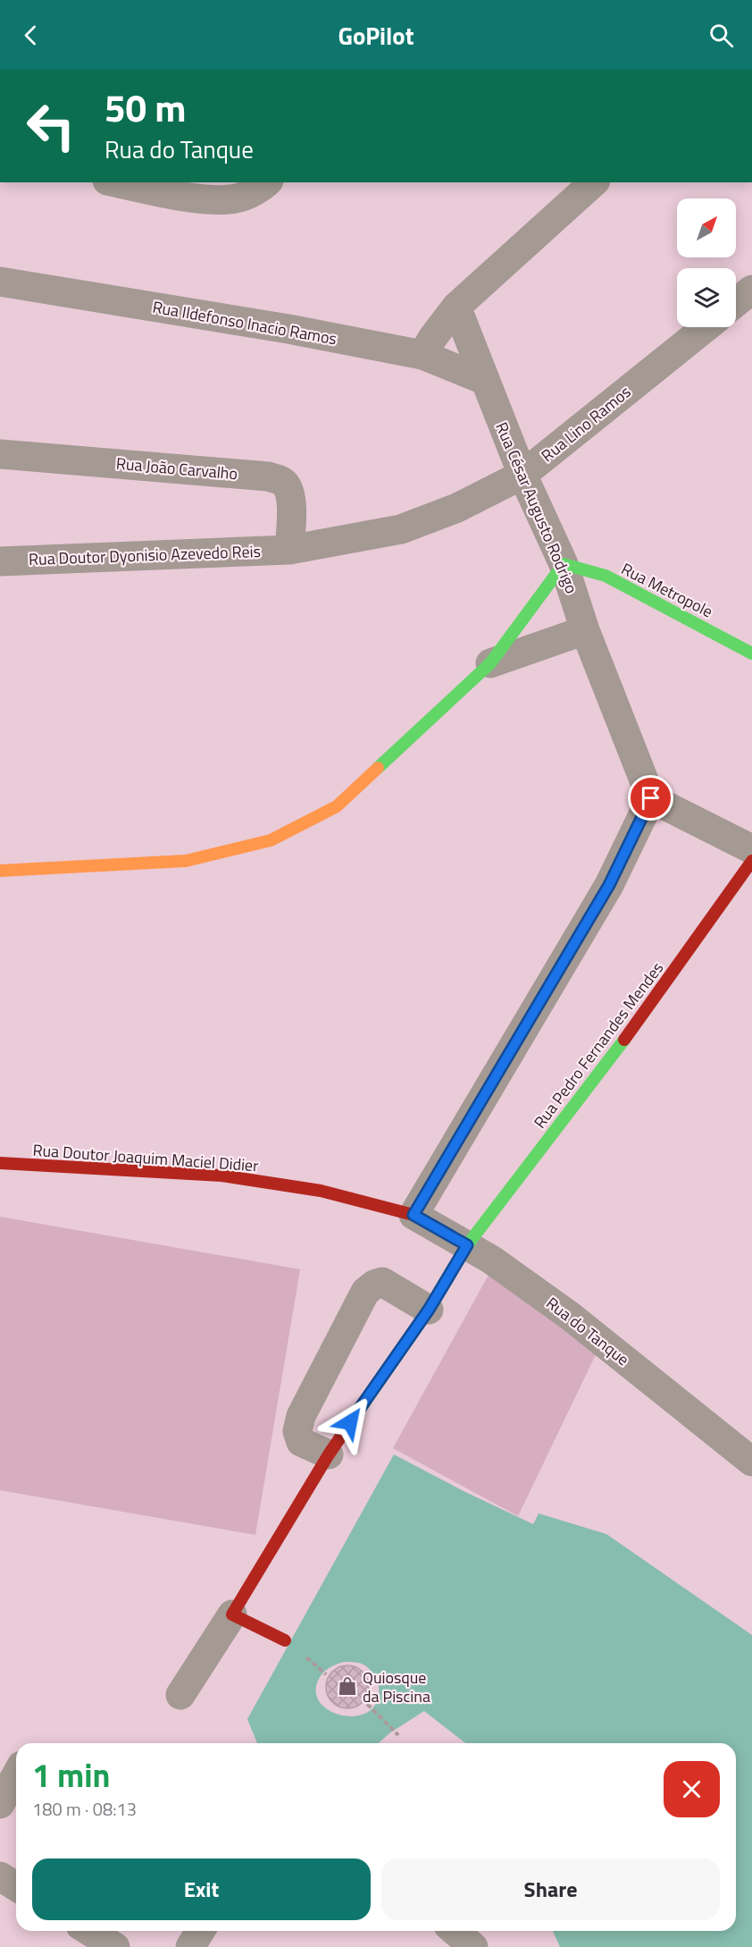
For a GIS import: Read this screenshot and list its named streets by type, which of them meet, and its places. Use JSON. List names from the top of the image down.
{
  "streets": {
    "street": [
      "Rua Ildefonso Inacio Ramos",
      "Rua Lino Ramos",
      "Rua João Carvalho",
      "Rua César Augusto Rodrigo",
      "Rua Doutor Dyonisio Azevedo Reis",
      "Rua Metropole",
      "Rua Pedro Fernandes Mendes",
      "Rua Doutor Joaquim Maciel Didier",
      "Rua do Tanque"
    ]
  },
  "crossings": [
    ["Rua Ildefonso Inacio Ramos", "Rua César Augusto Rodrigo"],
    ["Rua Lino Ramos", "Rua João Carvalho"],
    ["Rua Lino Ramos", "Rua César Augusto Rodrigo"],
    ["Rua Lino Ramos", "Rua Doutor Dyonisio Azevedo Reis"],
    ["Rua João Carvalho", "Rua Doutor Dyonisio Azevedo Reis"],
    ["Rua César Augusto Rodrigo", "Rua Metropole"],
    ["Rua Pedro Fernandes Mendes", "Rua do Tanque"],
    ["Rua Doutor Joaquim Maciel Didier", "Rua do Tanque"]
  ],
  "places": {
    "shop": ["Quiosque da Piscina"]
  },
  "north": "top right",
  "page": {
    "header": "GoPilot",
    "turn": ["50 m", "Rua do Tanque"],
    "heading": ["1 min", "180 m · 08:13"],
    "buttons": ["Exit", "Share"]
  }
}
